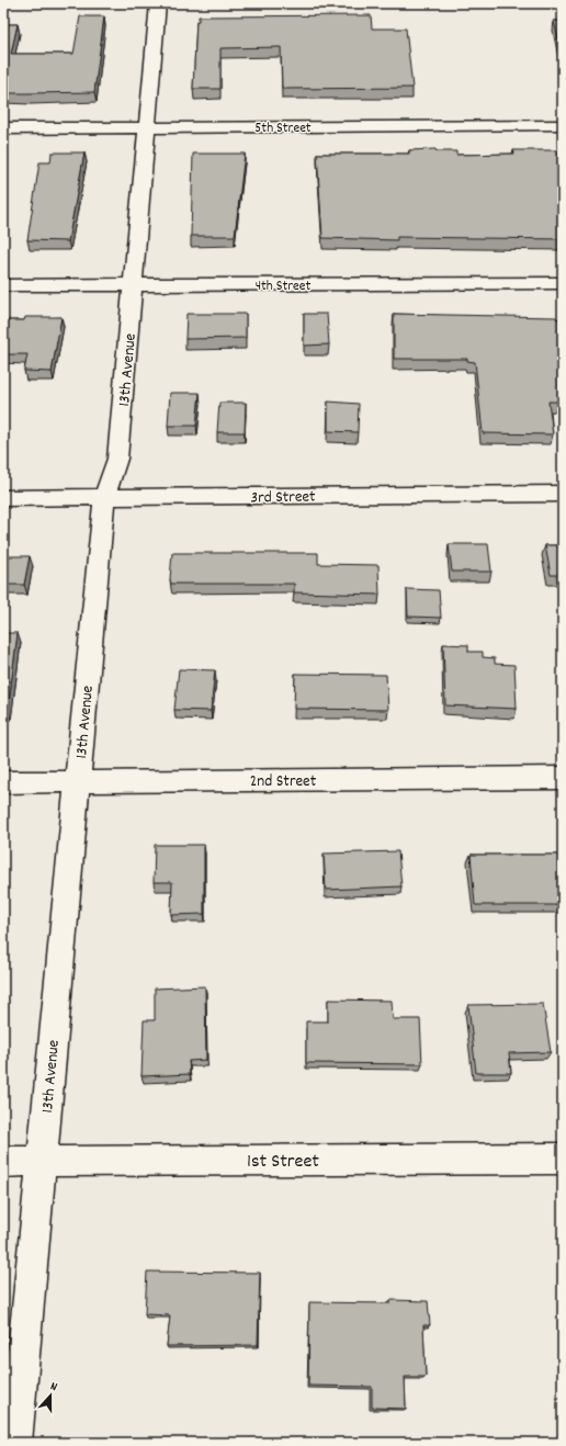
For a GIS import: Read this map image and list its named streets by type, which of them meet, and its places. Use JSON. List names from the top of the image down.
{
  "streets": {
    "street": [
      "5th Street",
      "4th Street",
      "13th Avenue",
      "3rd Street",
      "2nd Street",
      "1st Street"
    ]
  },
  "crossings": [
    ["5th Street", "13th Avenue"],
    ["4th Street", "13th Avenue"],
    ["13th Avenue", "3rd Street"],
    ["13th Avenue", "2nd Street"],
    ["13th Avenue", "1st Street"]
  ],
  "north": "top"
}
